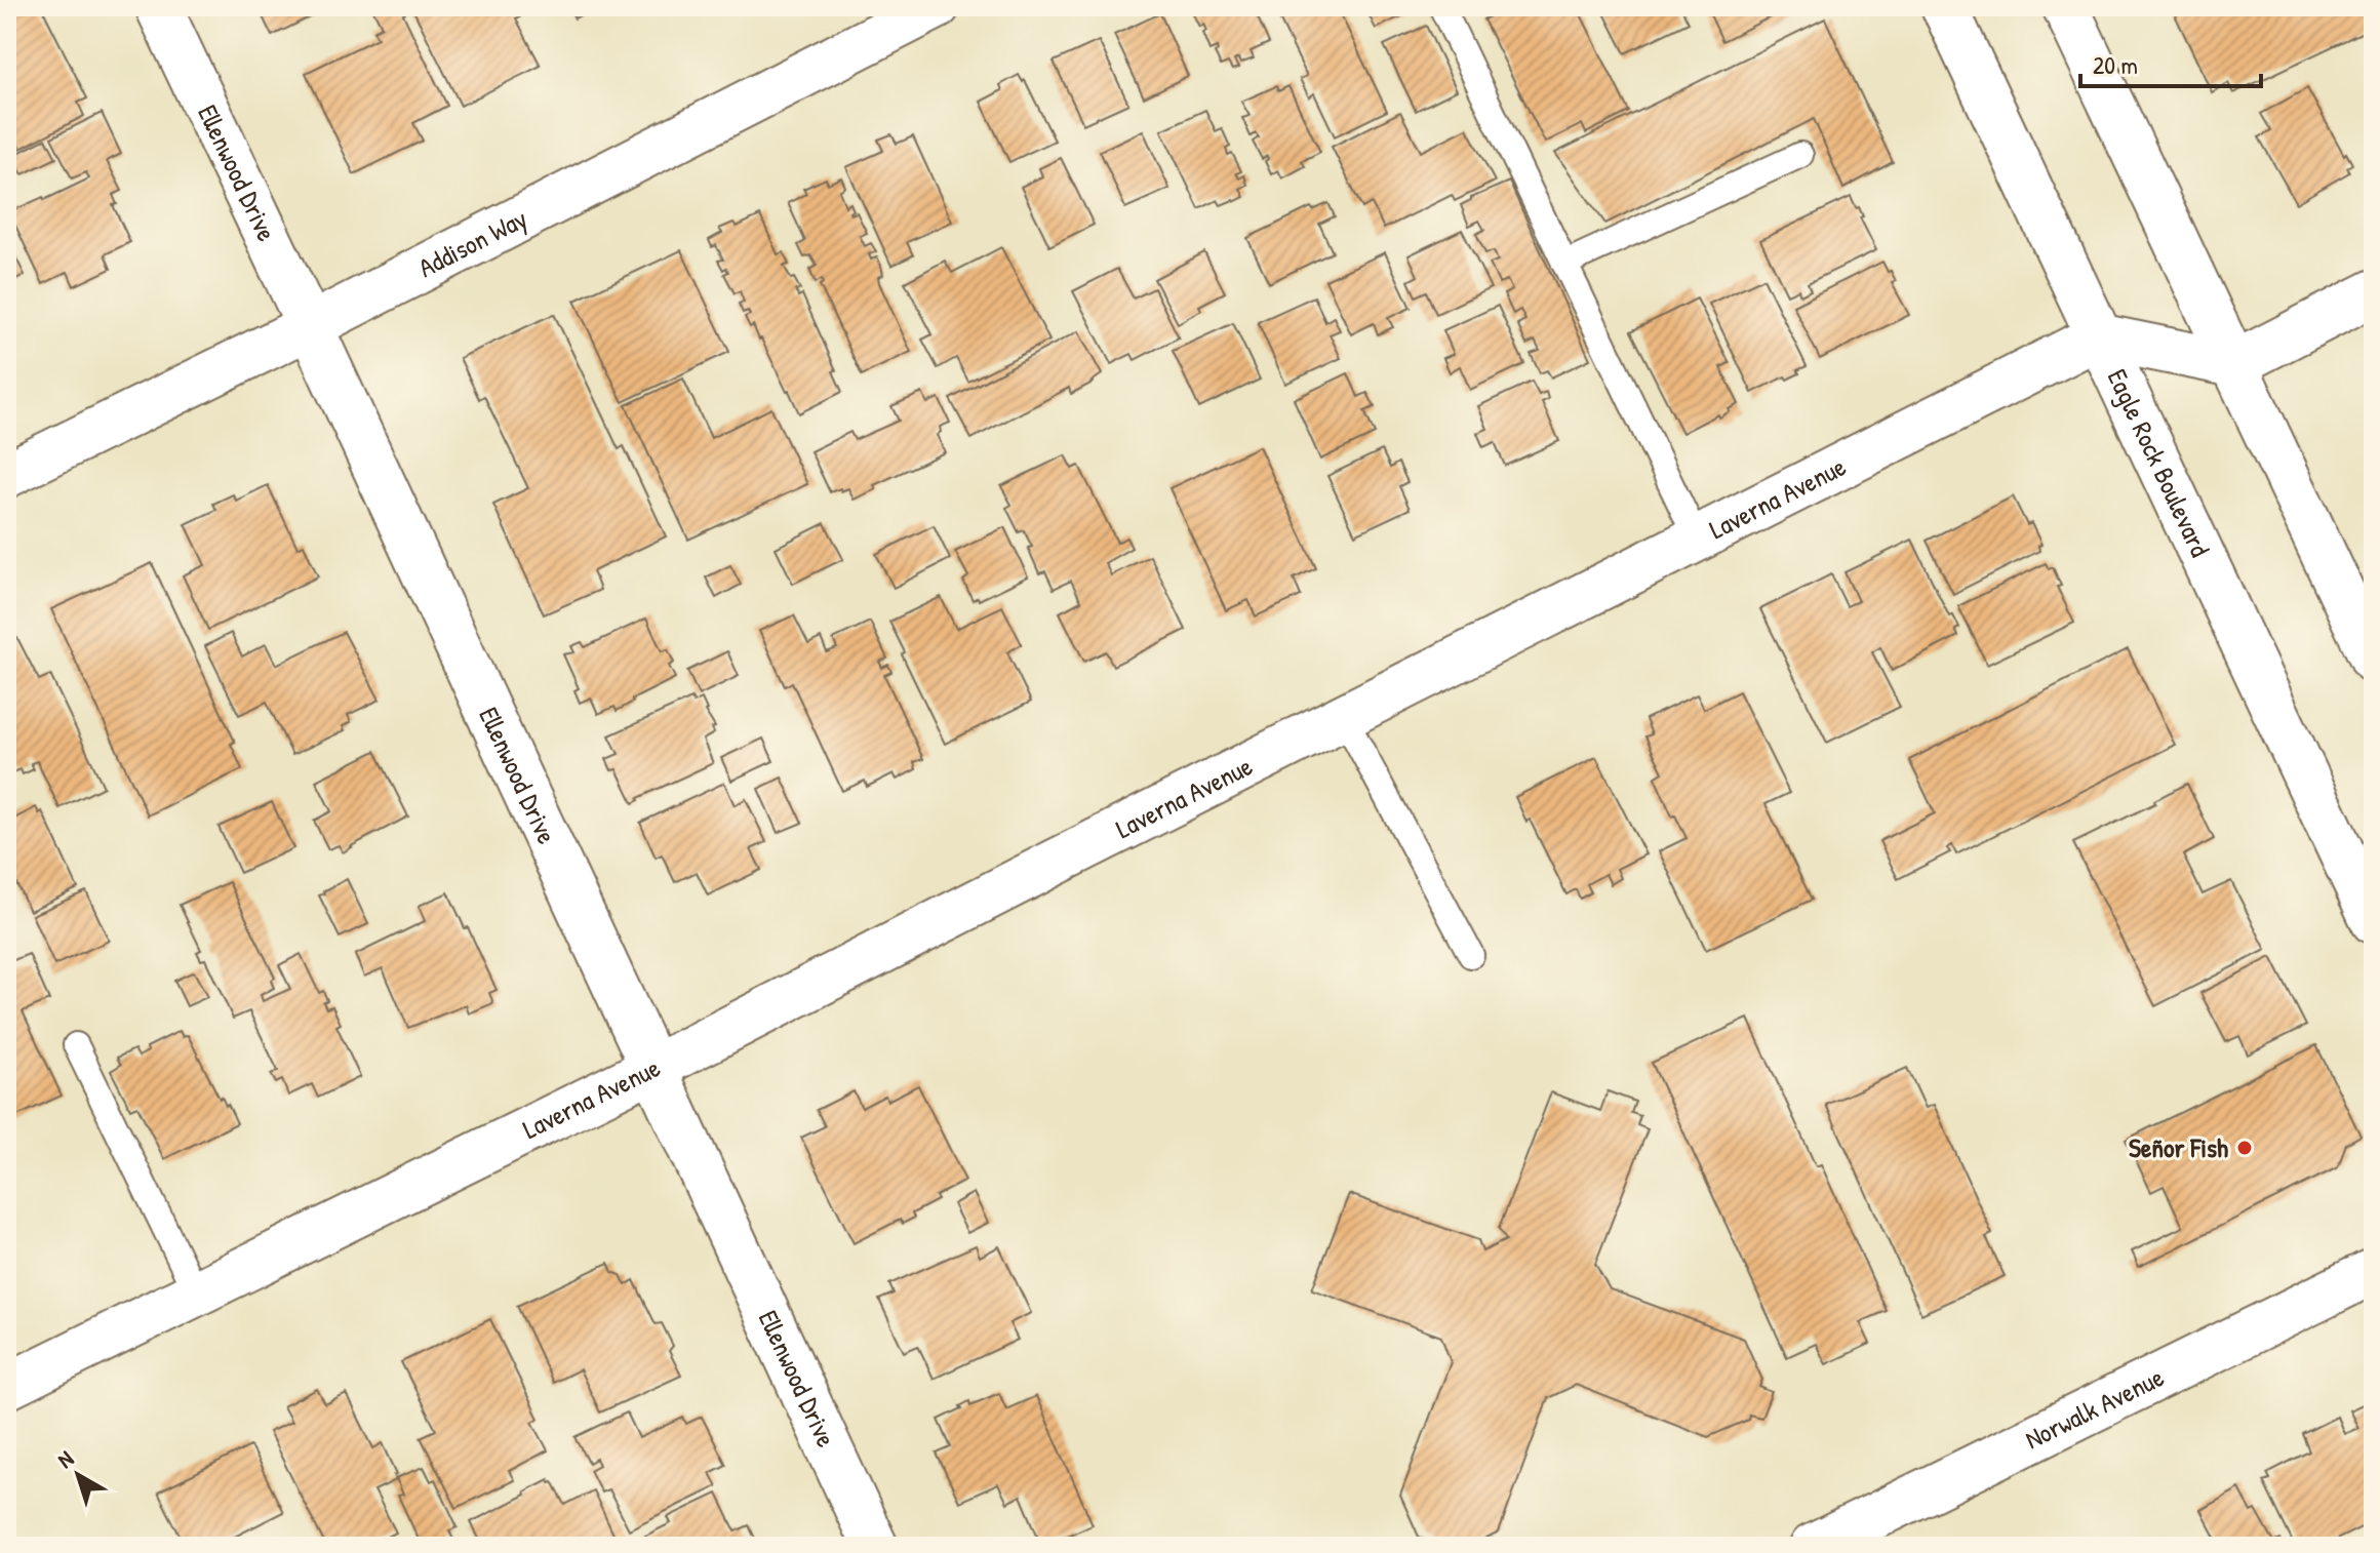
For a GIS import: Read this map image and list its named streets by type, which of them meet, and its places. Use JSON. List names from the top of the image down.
{
  "streets": {
    "street": [
      "Ellenwood Drive",
      "Addison Way",
      "Eagle Rock Boulevard",
      "Laverna Avenue",
      "Norwalk Avenue"
    ]
  },
  "crossings": [
    ["Ellenwood Drive", "Addison Way"],
    ["Ellenwood Drive", "Laverna Avenue"],
    ["Eagle Rock Boulevard", "Laverna Avenue"]
  ],
  "places": ["Señor Fish"],
  "scale_bar": "20 m",
  "north": "top left"
}
